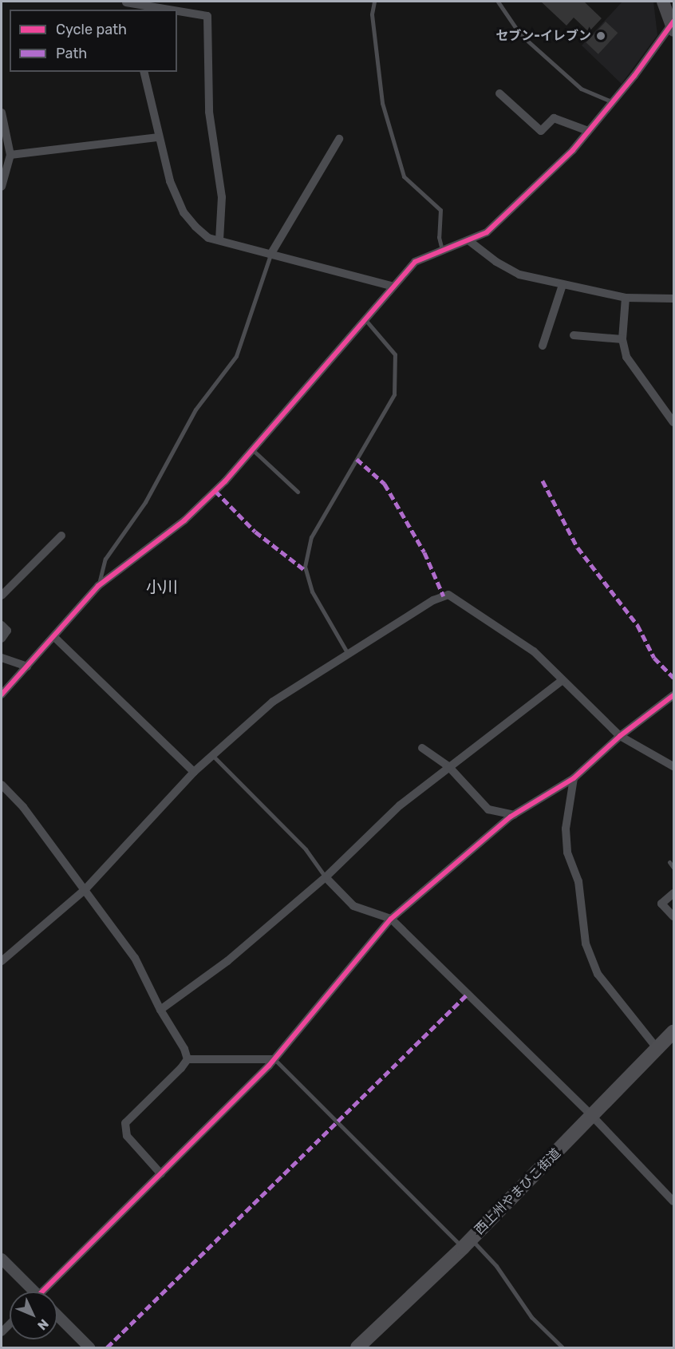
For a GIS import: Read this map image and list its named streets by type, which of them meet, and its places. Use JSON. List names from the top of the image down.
{
  "streets": {
    "highway": ["西上州やまびこ街道"]
  },
  "districts": ["小川"],
  "places": ["セブン-イレブン"],
  "legend": ["Cycle path", "Path"],
  "north": "bottom right"
}
